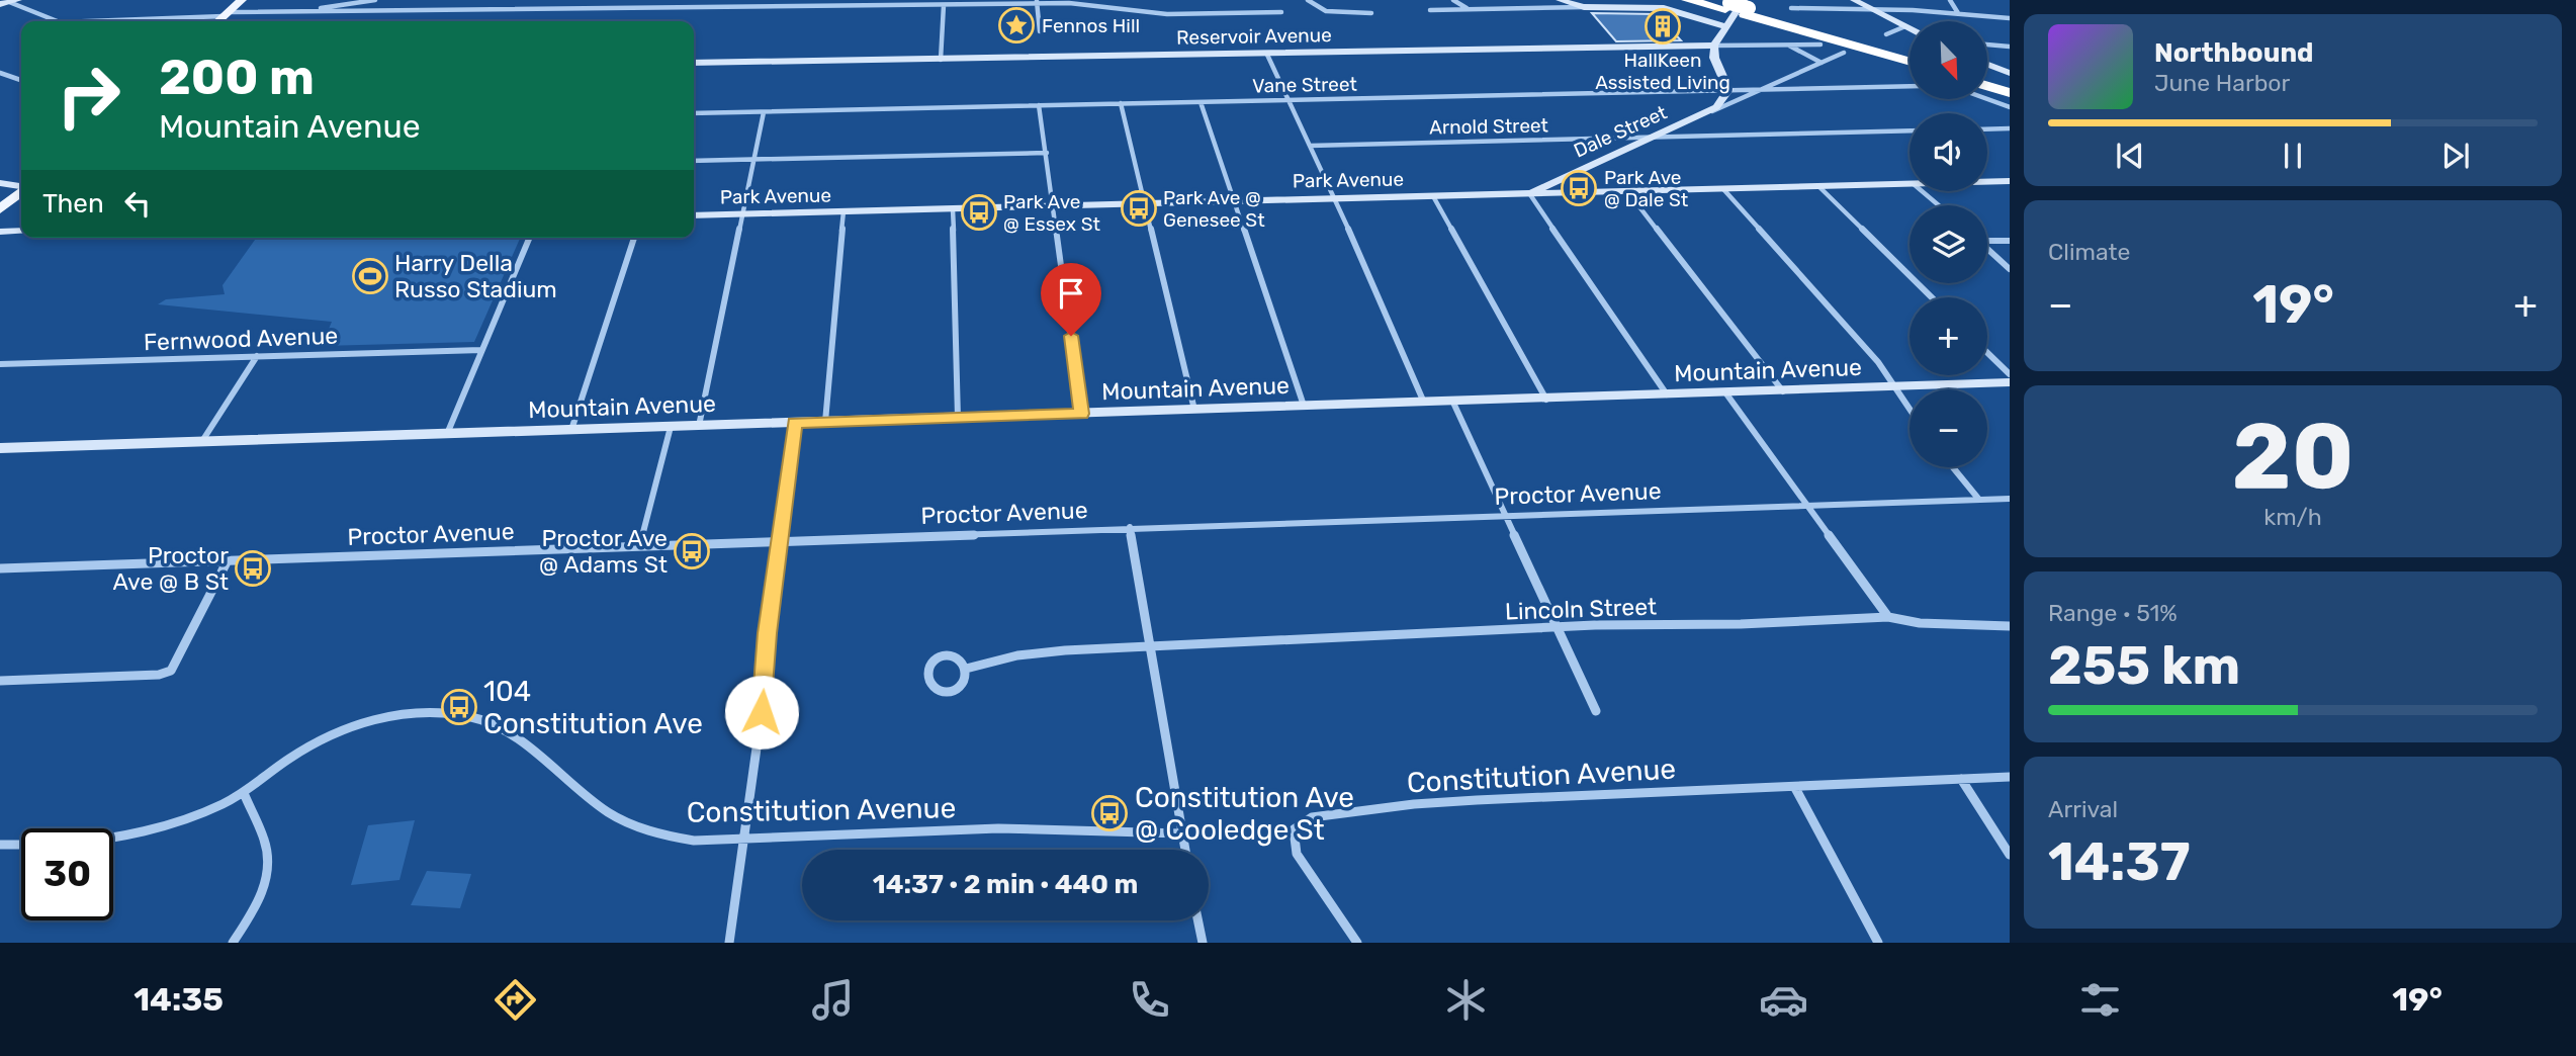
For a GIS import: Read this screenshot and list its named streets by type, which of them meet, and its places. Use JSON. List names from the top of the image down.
{
  "streets": {
    "street": [
      "Reservoir Avenue",
      "Vane Street",
      "Arnold Street",
      "Dale Street",
      "Park Avenue",
      "Fernwood Avenue",
      "Mountain Avenue",
      "Proctor Avenue",
      "Lincoln Street",
      "Constitution Avenue"
    ]
  },
  "crossings": [
    ["Vane Street", "Dale Street"],
    ["Arnold Street", "Dale Street"],
    ["Dale Street", "Park Avenue"]
  ],
  "places": {
    "place": ["Fennos Hill"],
    "building": ["HallKeen Assisted Living"],
    "bus stop": [
      "Park Ave @ Dale St",
      "Park Ave @ Genesee St",
      "Park Ave @ Essex St",
      "Proctor Ave @ Adams St",
      "Proctor Ave @ B St",
      "104 Constitution Ave",
      "Constitution Ave @ Cooledge St"
    ],
    "sports": ["Harry Della Russo Stadium"]
  },
  "north": "bottom right",
  "page": {
    "map_buttons": ["+", "−"],
    "turn": ["200 m", "Mountain Avenue"],
    "song": ["Northbound", "June Harbor"],
    "then": "Then",
    "tile": [
      "Climate",
      ["20", "km/h"],
      ["Range · 51%", "255 km"],
      ["Arrival", "14:37"]
    ],
    "heat": ["−", "19°", "+"],
    "limit": "30",
    "trip": "14:37 · 2 min · 440 m",
    "tabs": ["14:35", "19°"]
  }
}
